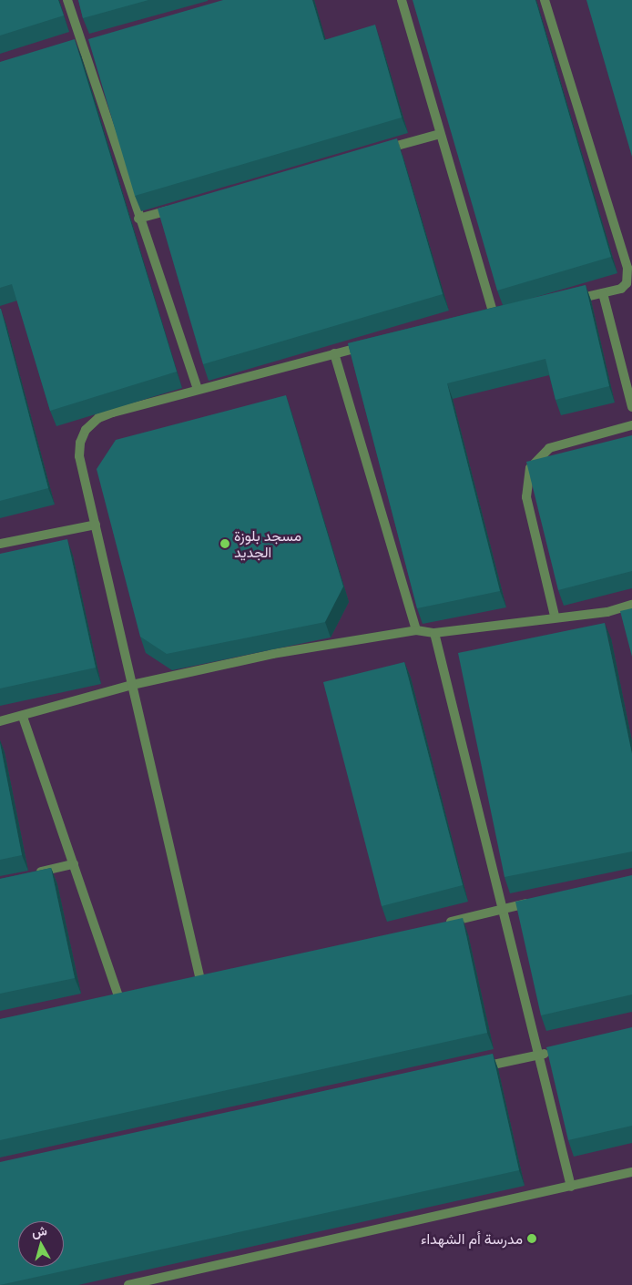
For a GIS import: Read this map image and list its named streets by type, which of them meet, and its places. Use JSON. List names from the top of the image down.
{
  "places": ["مسجد بلوزة الجديد", "مدرسة أم الشهداء"],
  "north": "top"
}
